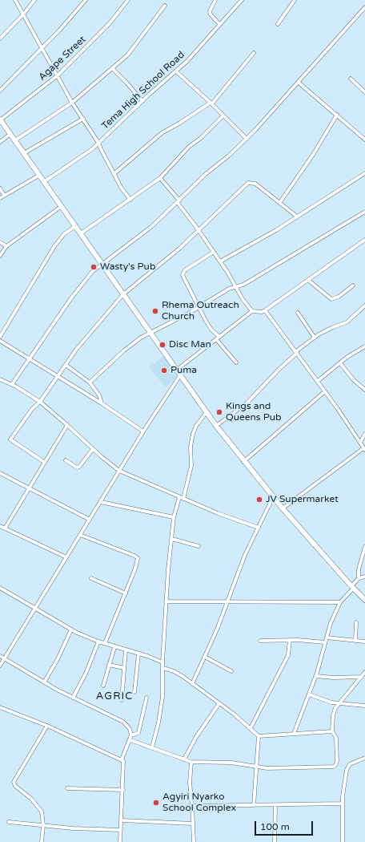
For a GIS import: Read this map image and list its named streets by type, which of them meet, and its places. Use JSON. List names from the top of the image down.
{
  "streets": {
    "street": ["Agape Street", "Tema High School Road"]
  },
  "districts": ["AGRIC"],
  "places": [
    "Wasty's Pub",
    "Rhema Outreach Church",
    "Disc Man",
    "Puma",
    "Kings and Queens Pub",
    "JV Supermarket",
    "Agyiri Nyarko School Complex"
  ],
  "scale_bar": "100 m"
}
